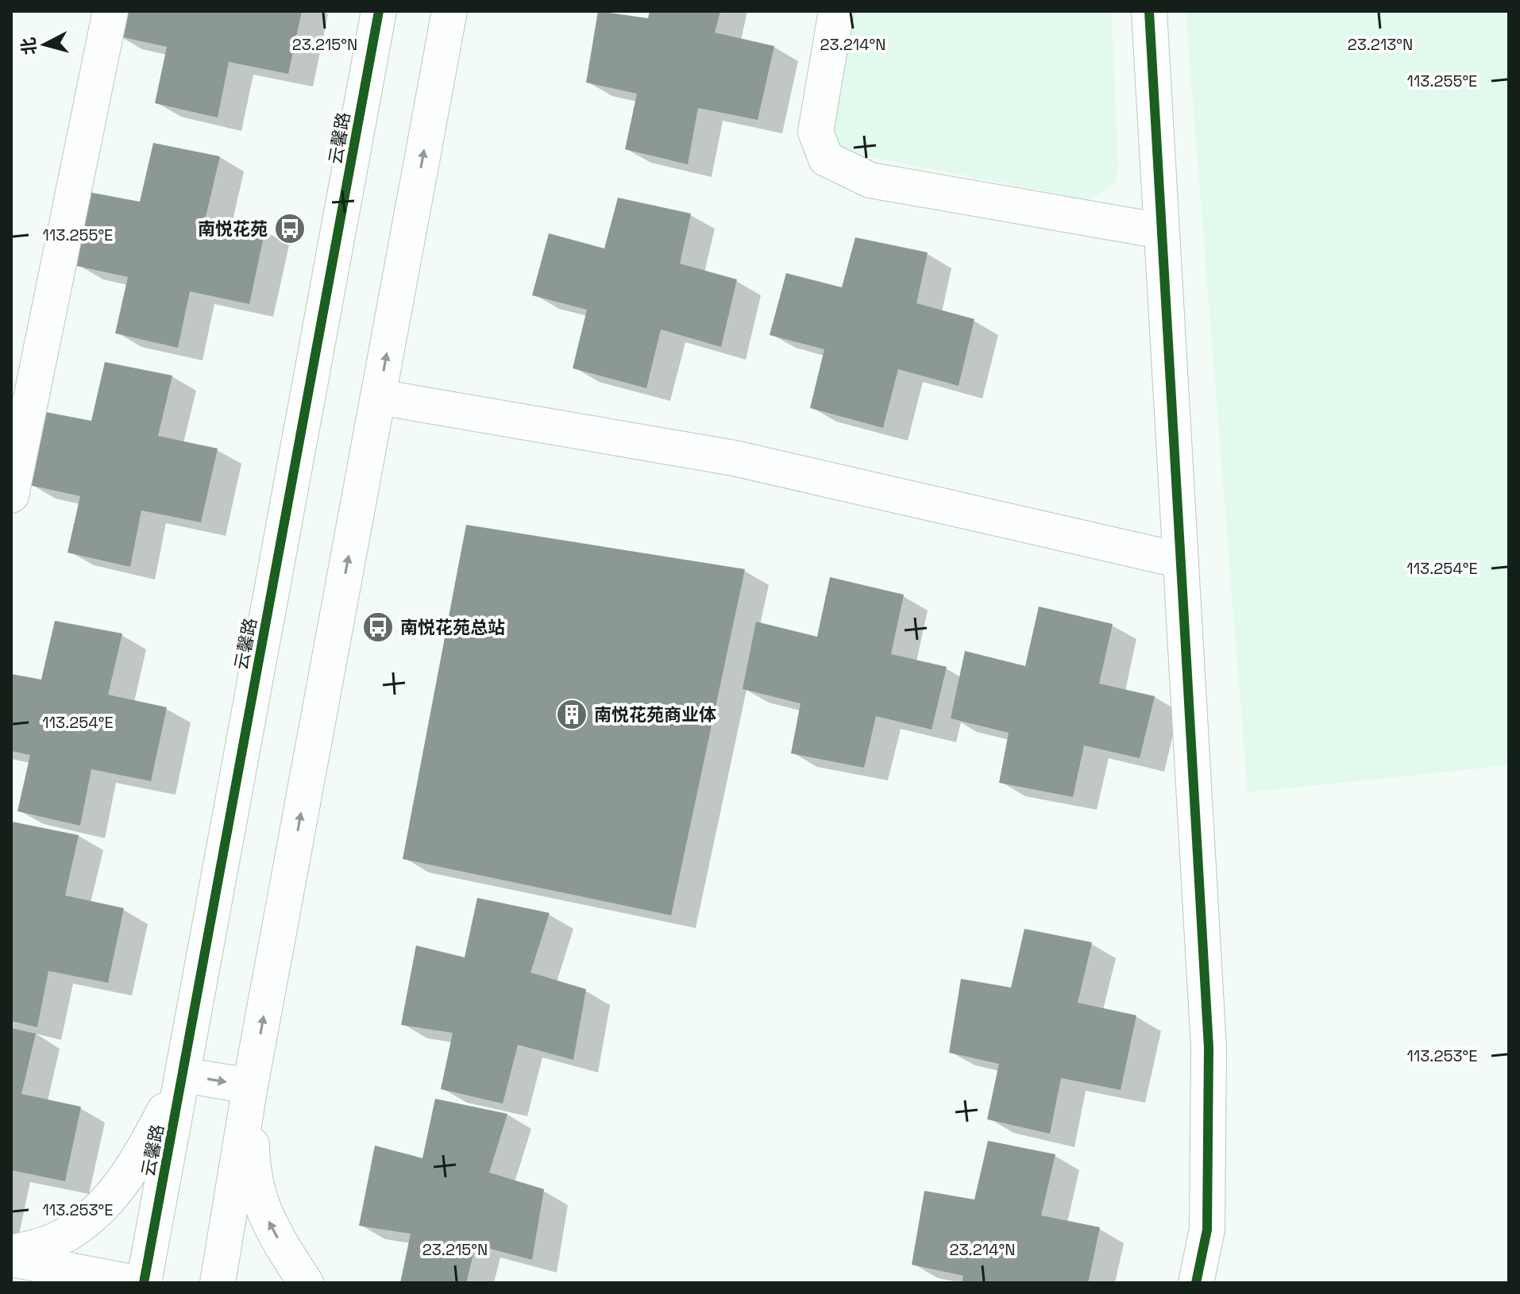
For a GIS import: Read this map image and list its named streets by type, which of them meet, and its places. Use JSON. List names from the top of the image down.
{
  "streets": {
    "street": ["云馨路"]
  },
  "places": {
    "bus stop": ["南悦花苑", "南悦花苑总站"],
    "building": ["南悦花苑商业体"]
  },
  "north": "left",
  "coordinates": [
    "23.215°N",
    "23.214°N",
    "23.213°N",
    "113.255°E",
    "113.254°E",
    "113.253°E"
  ]
}
